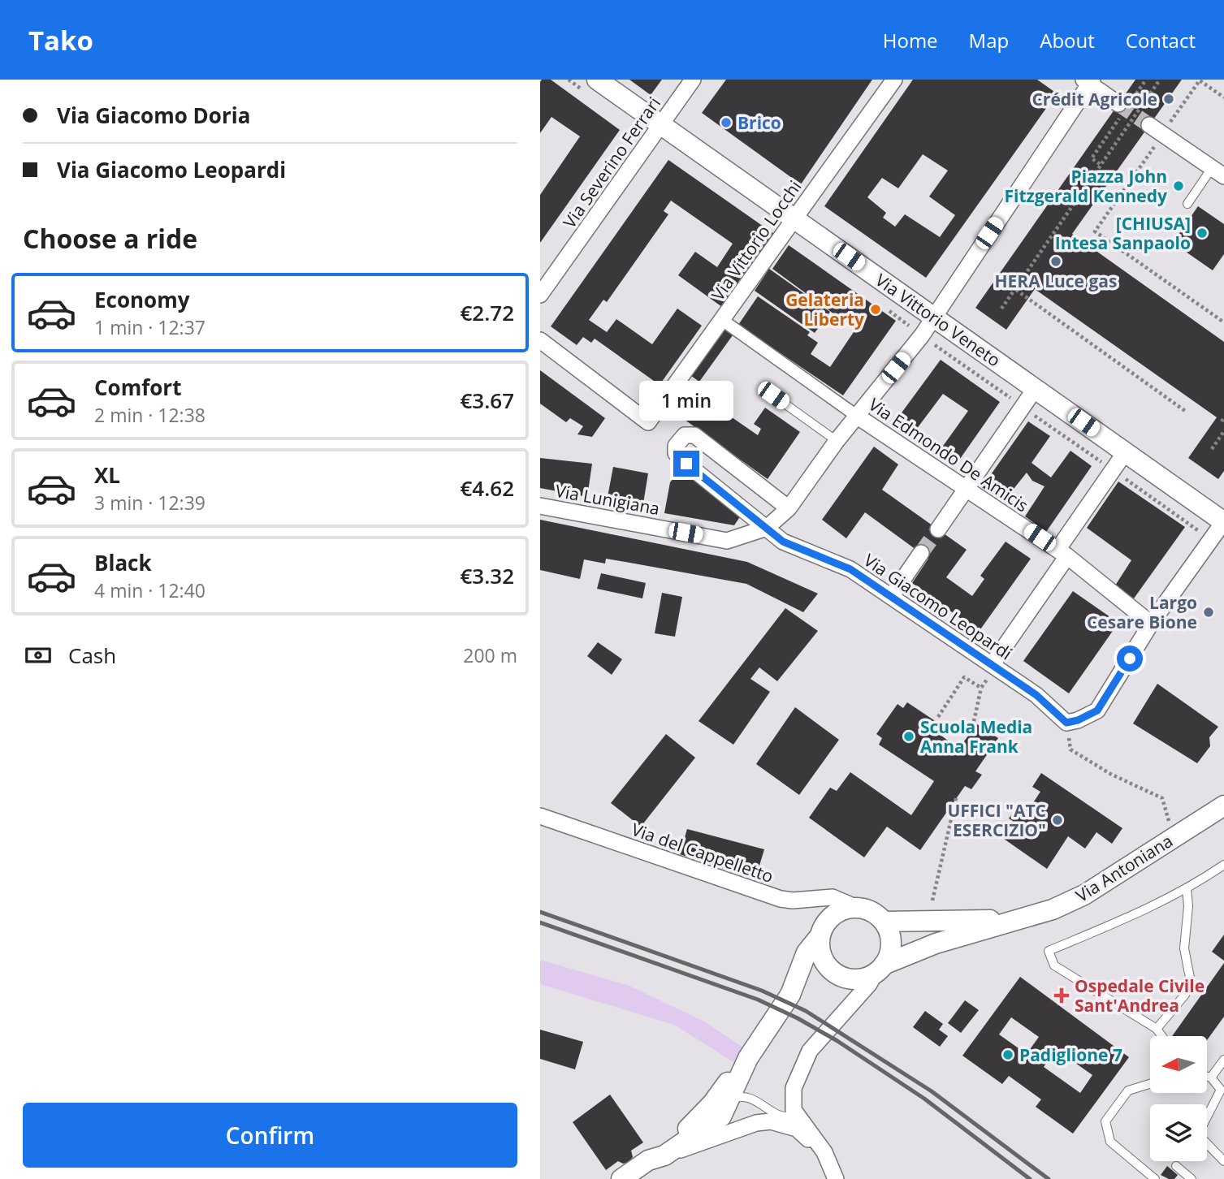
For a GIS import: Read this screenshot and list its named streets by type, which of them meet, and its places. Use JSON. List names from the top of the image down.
{
  "streets": {
    "street": [
      "Via Severino Ferrari",
      "Via Vittorio Locchi",
      "Via Vittorio Veneto",
      "Via Edmondo De Amicis",
      "Via Lunigiana",
      "Via Giacomo Leopardi",
      "Via del Cappelletto",
      "Via Antoniana"
    ]
  },
  "crossings": [
    ["Via Severino Ferrari", "Via Vittorio Veneto"],
    ["Via Vittorio Locchi", "Via Vittorio Veneto"],
    ["Via Vittorio Locchi", "Via Edmondo De Amicis"],
    ["Via Lunigiana", "Via Giacomo Leopardi"],
    ["Via del Cappelletto", "Via Antoniana"]
  ],
  "places": {
    "other": [
      "Crédit Agricole",
      "Brico",
      "Piazza John Fitzgerald Kennedy",
      "[CHIUSA] Intesa Sanpaolo",
      "HERA Luce gas",
      "Gelateria Liberty",
      "Largo Cesare Bione",
      "Scuola Media Anna Frank",
      "UFFICI \"ATC ESERCIZIO\"",
      "Padiglione 7"
    ],
    "health": ["Ospedale Civile Sant'Andrea"]
  },
  "north": "left",
  "page": {
    "header": "Tako",
    "nav": [
      "Home",
      "Map",
      "About",
      "Contact"
    ],
    "banner": ["Via Giacomo Doria", "Via Giacomo Leopardi"],
    "heading": "Choose a ride",
    "list": [
      {
        "name": "Economy",
        "note": "1 min · 12:37",
        "value": "€2.72"
      },
      {
        "name": "Comfort",
        "note": "2 min · 12:38",
        "value": "€3.67"
      },
      {
        "name": "XL",
        "note": "3 min · 12:39",
        "value": "€4.62"
      },
      {
        "name": "Black",
        "note": "4 min · 12:40",
        "value": "€3.32"
      }
    ],
    "bubble": "1 min",
    "pay": ["Cash", "200 m"],
    "buttons": "Confirm"
  }
}
